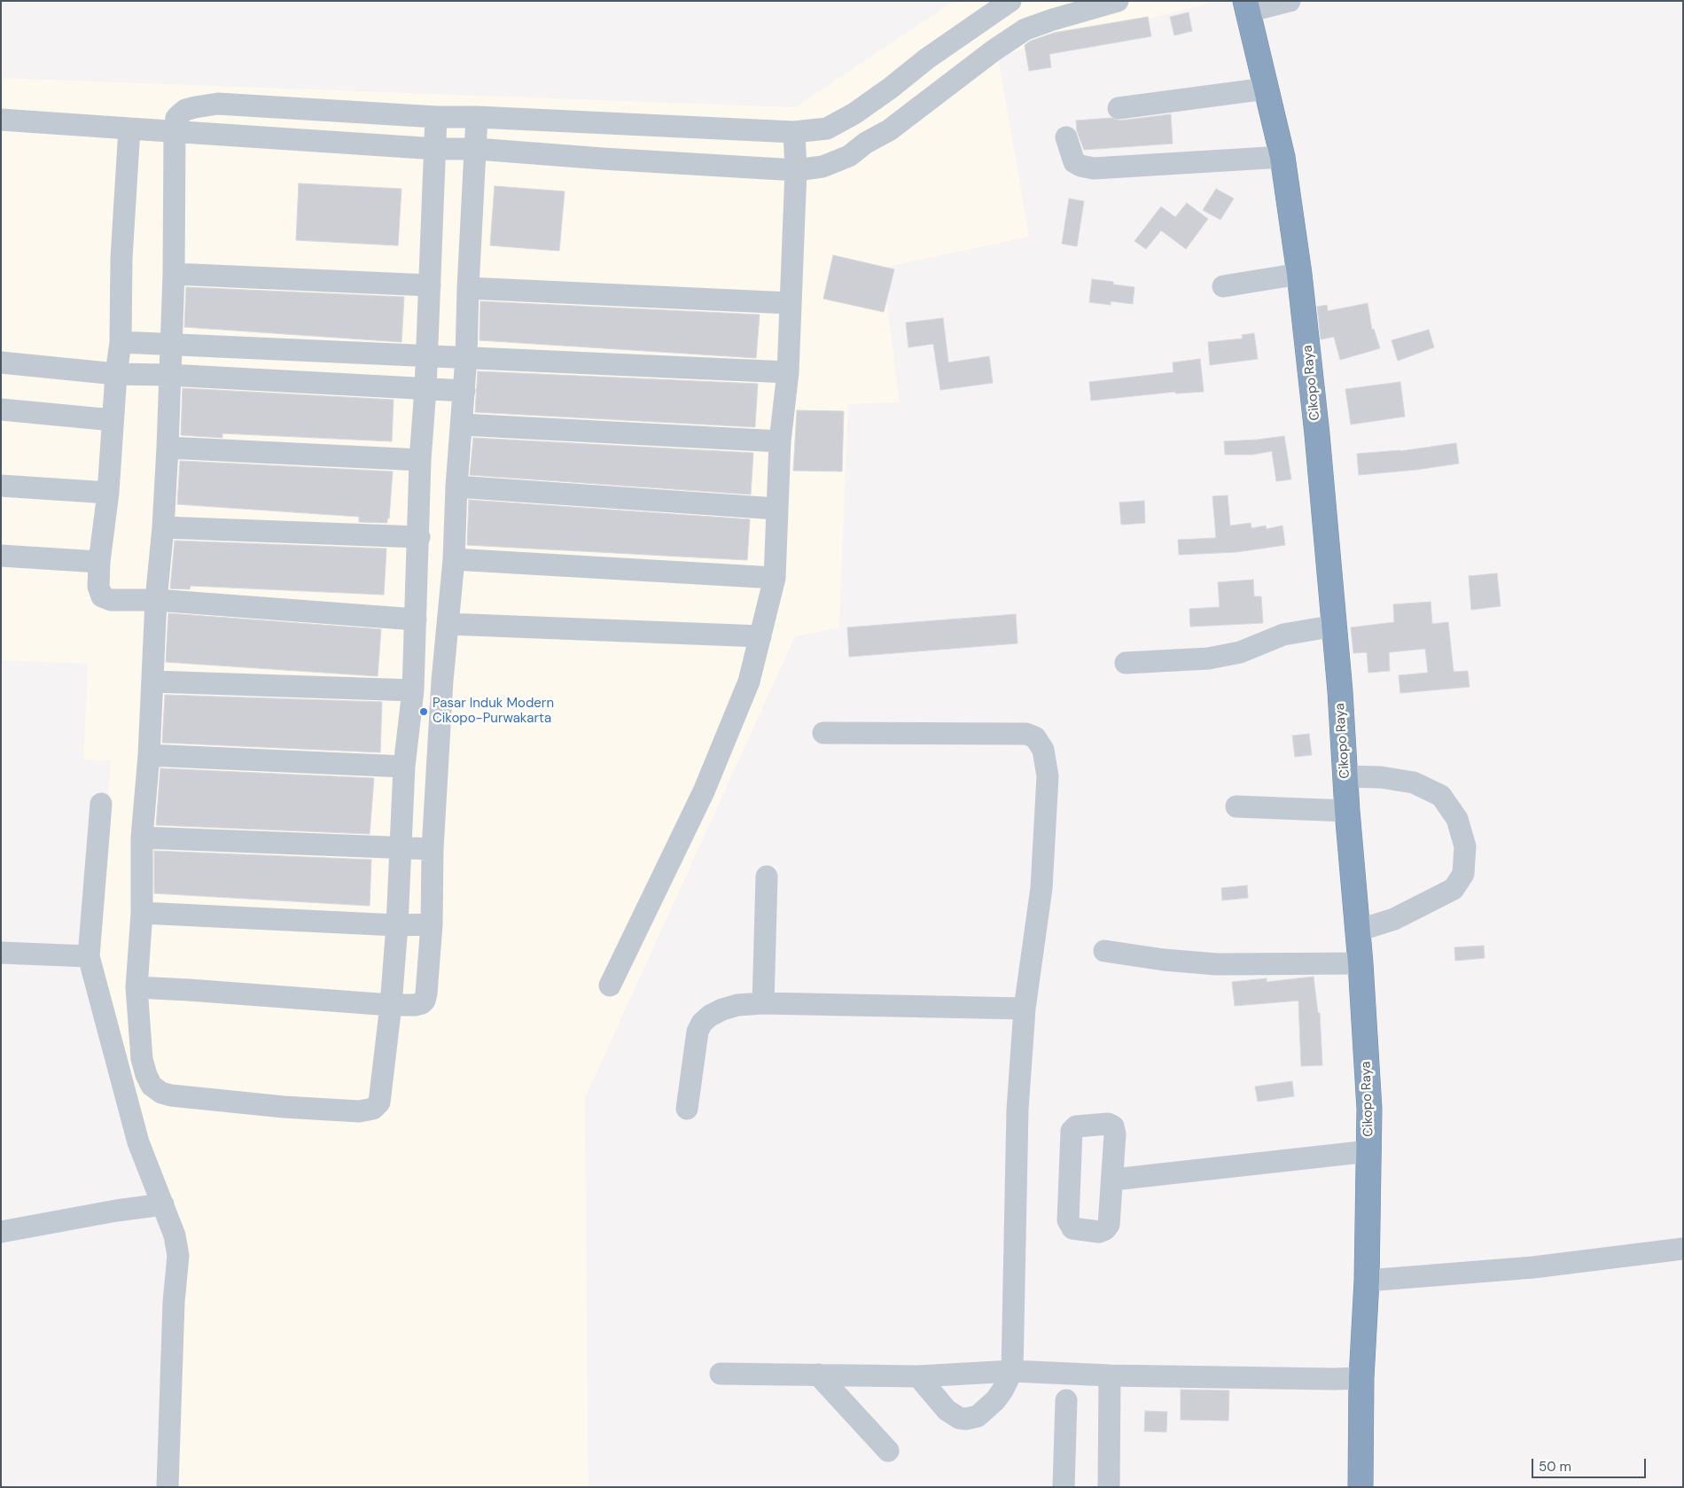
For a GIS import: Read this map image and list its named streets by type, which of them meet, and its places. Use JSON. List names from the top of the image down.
{
  "streets": {
    "highway": ["Cikopo Raya"]
  },
  "places": ["Pasar Induk Modern Cikopo-Purwakarta"],
  "scale_bar": "50 m"
}
